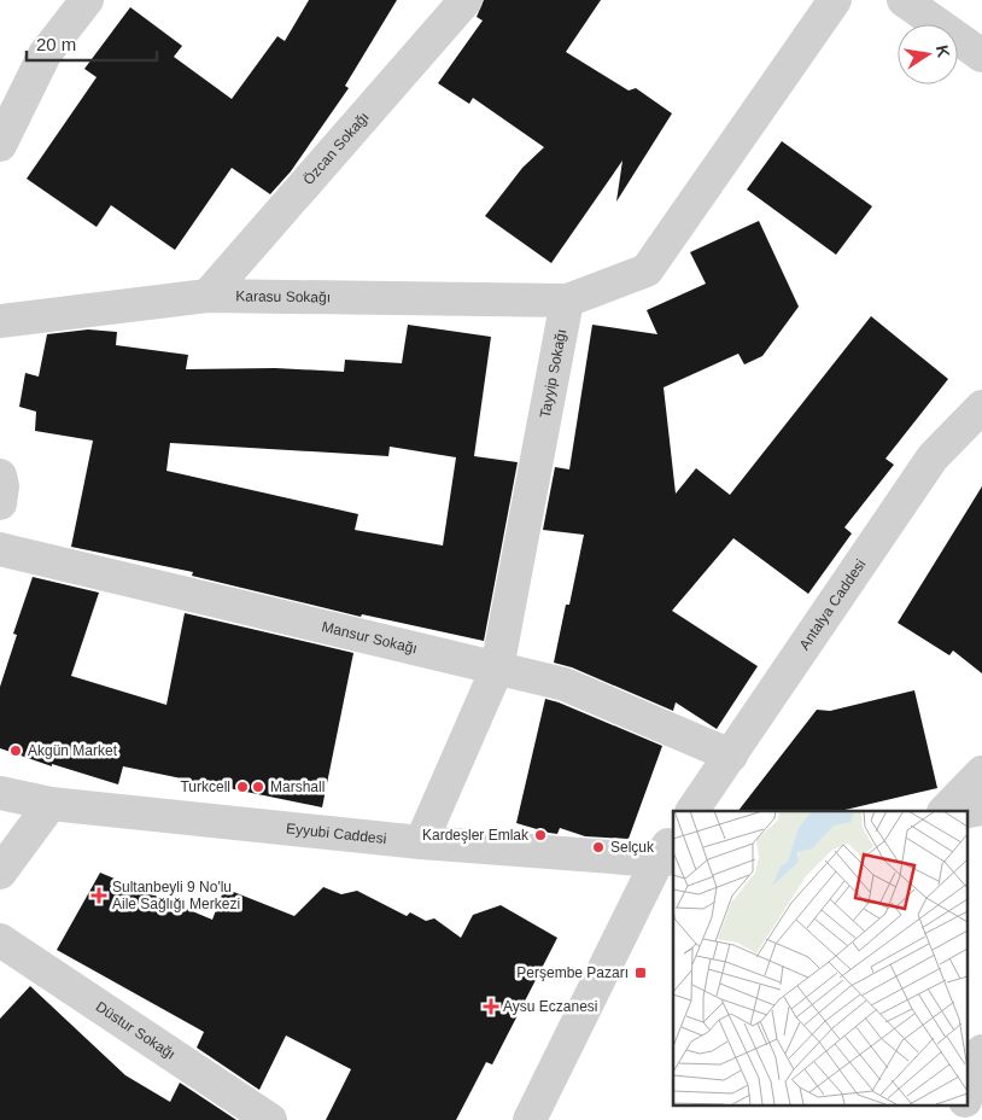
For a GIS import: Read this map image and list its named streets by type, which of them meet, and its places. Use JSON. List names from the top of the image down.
{
  "streets": {
    "street": [
      "Özcan Sokağı",
      "Karasu Sokağı",
      "Tayyip Sokağı",
      "Antalya Caddesi",
      "Mansur Sokağı",
      "Eyyubi Caddesi",
      "Düstur Sokağı"
    ]
  },
  "crossings": [
    ["Özcan Sokağı", "Karasu Sokağı"],
    ["Karasu Sokağı", "Tayyip Sokağı"],
    ["Tayyip Sokağı", "Mansur Sokağı"],
    ["Tayyip Sokağı", "Eyyubi Caddesi"],
    ["Antalya Caddesi", "Mansur Sokağı"]
  ],
  "places": {
    "other": [
      "Akgün Market",
      "Turkcell",
      "Marshall",
      "Kardeşler Emlak",
      "Selçuk"
    ],
    "health": ["Sultanbeyli 9 No'lu Aile Sağlığı Merkezi", "Aysu Eczanesi"],
    "transit": ["Perşembe Pazarı"]
  },
  "scale_bar": "20 m",
  "north": "right"
}
